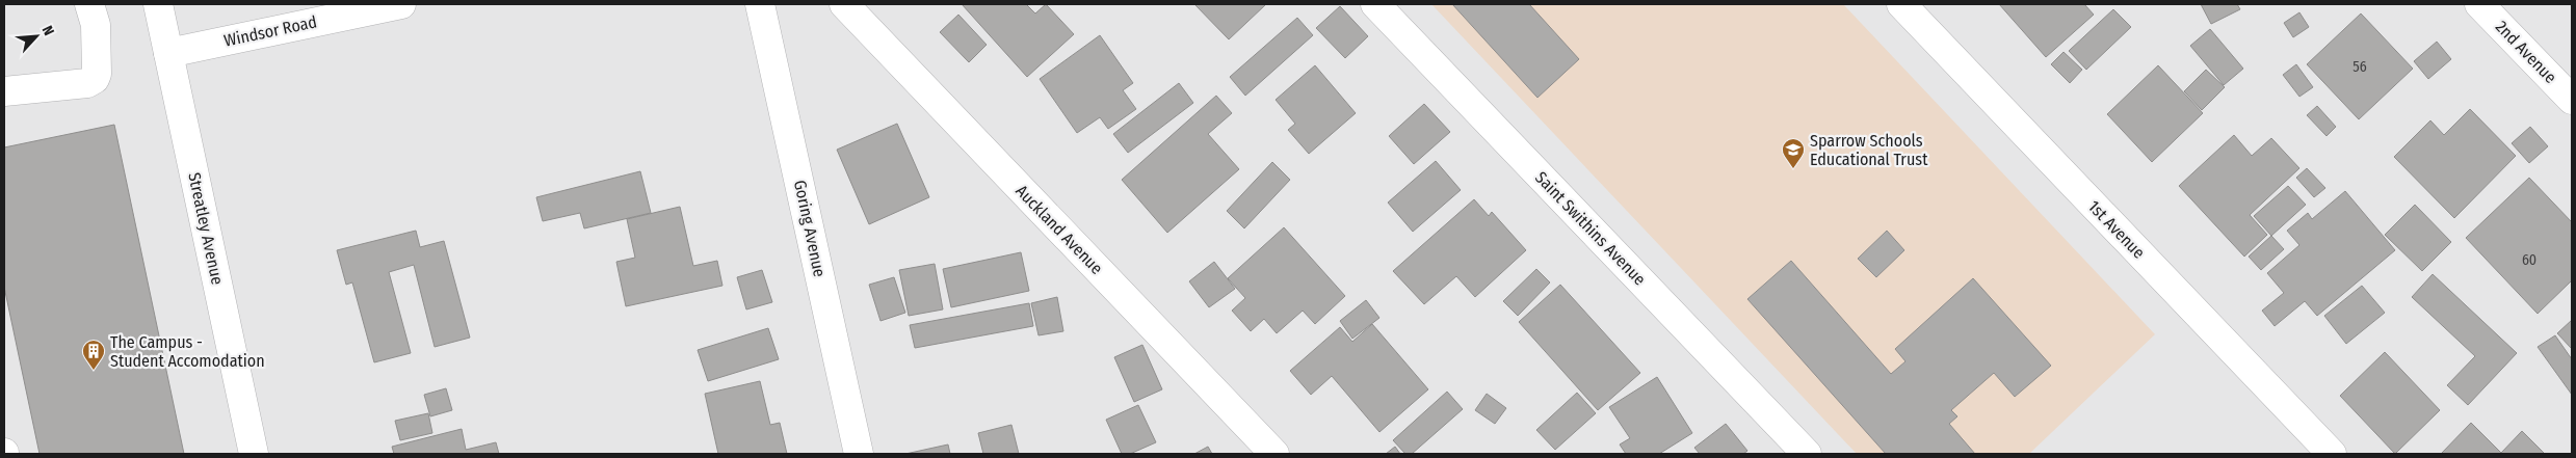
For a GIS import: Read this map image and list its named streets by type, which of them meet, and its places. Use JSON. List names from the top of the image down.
{
  "streets": {
    "street": [
      "Windsor Road",
      "2nd Avenue",
      "Streatley Avenue",
      "Goring Avenue",
      "Saint Swithins Avenue",
      "Auckland Avenue",
      "1st Avenue"
    ]
  },
  "crossings": [
    ["Windsor Road", "Streatley Avenue"]
  ],
  "places": {
    "school or university": ["Sparrow Schools Educational Trust"],
    "building": ["The Campus - Student Accomodation"]
  },
  "house_numbers": ["56", "60"],
  "north": "top right"
}
